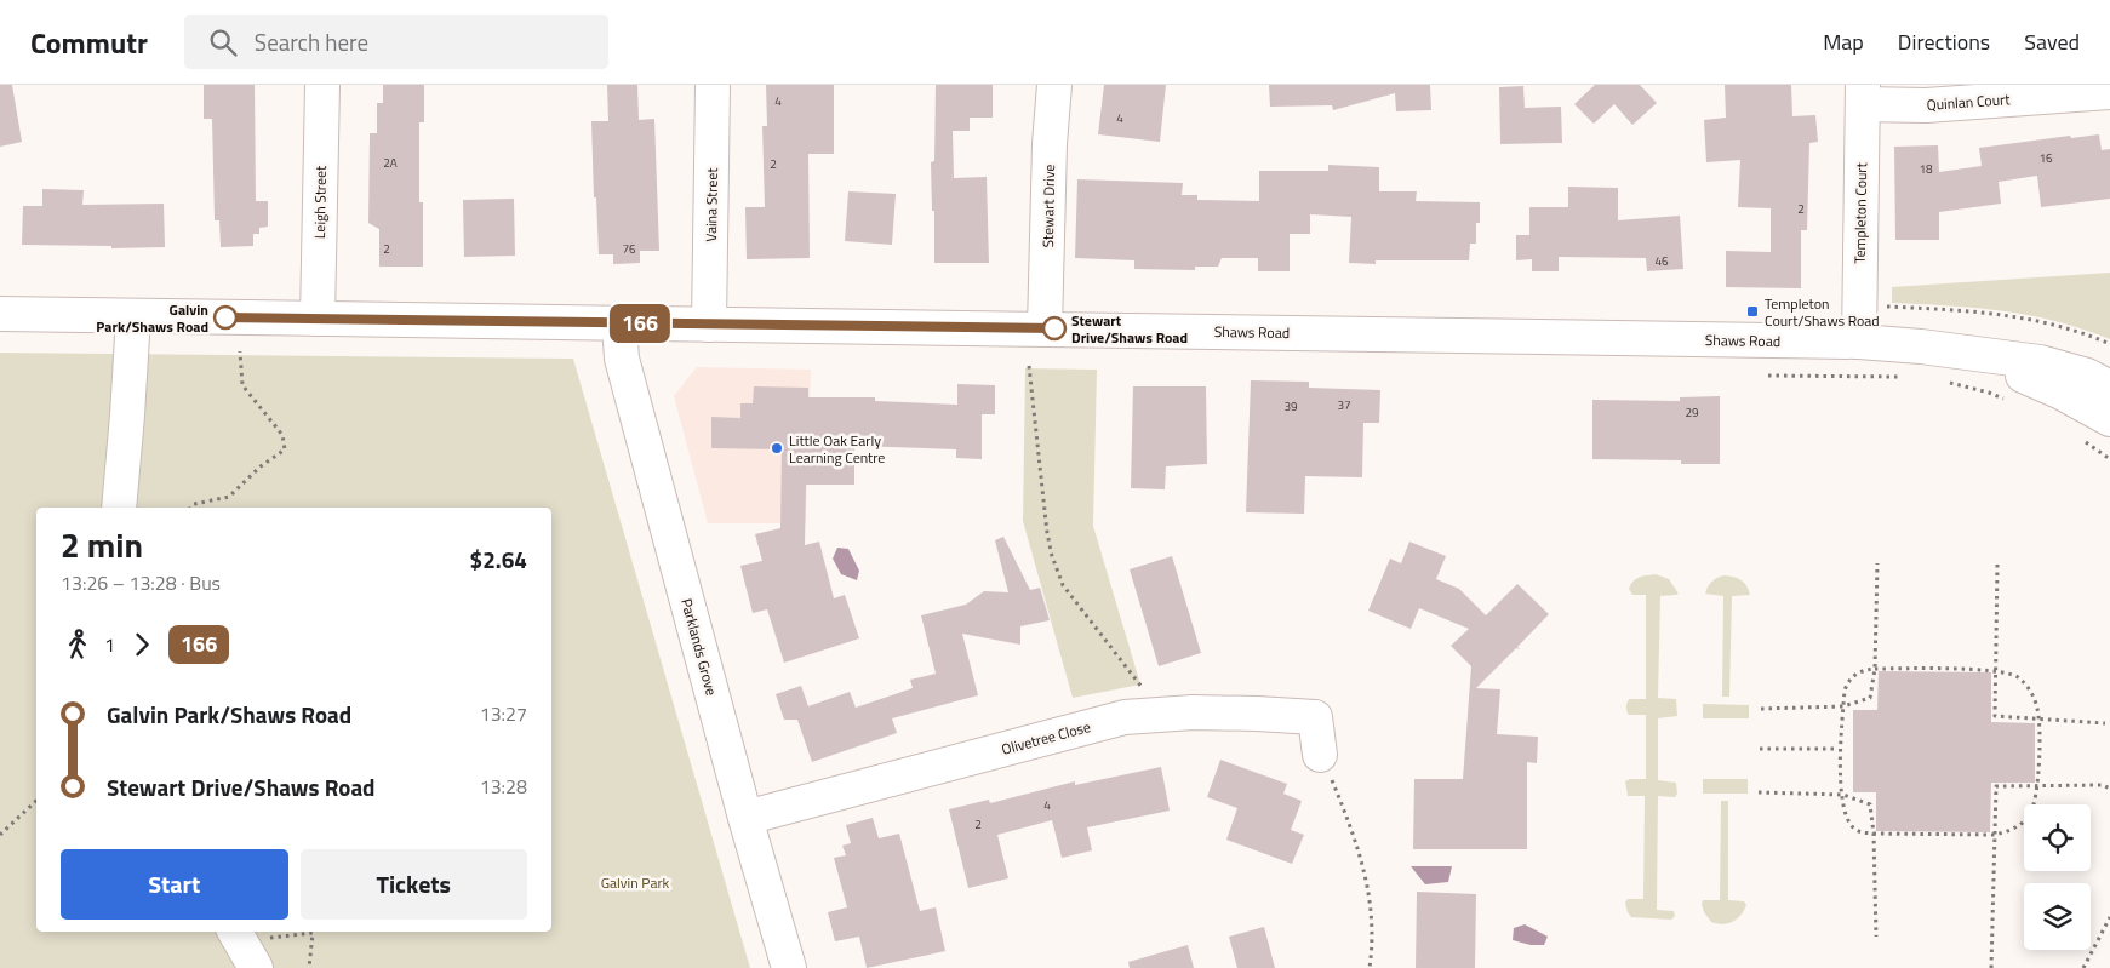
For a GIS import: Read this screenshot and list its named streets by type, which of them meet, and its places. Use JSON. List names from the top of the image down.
{
  "streets": {
    "street": [
      "Quinlan Court",
      "Leigh Street",
      "Vaina Street",
      "Stewart Drive",
      "Templeton Court",
      "Shaws Road",
      "Parklands Grove",
      "Olivetree Close"
    ]
  },
  "crossings": [
    ["Quinlan Court", "Templeton Court"],
    ["Leigh Street", "Shaws Road"],
    ["Vaina Street", "Shaws Road"],
    ["Stewart Drive", "Shaws Road"],
    ["Templeton Court", "Shaws Road"],
    ["Shaws Road", "Parklands Grove"],
    ["Parklands Grove", "Olivetree Close"]
  ],
  "parks": ["Galvin Park"],
  "places": {
    "transit": ["Templeton Court/Shaws Road"],
    "other": ["Galvin Park/Shaws Road", "Stewart Drive/Shaws Road", "Little Oak Early Learning Centre"]
  },
  "lines": ["bus line 166"],
  "house_numbers": [
    "4",
    "4",
    "16",
    "2A",
    "2",
    "18",
    "2",
    "2",
    "76",
    "46",
    "37",
    "39",
    "29",
    "4",
    "2"
  ],
  "page": {
    "header": "Commutr",
    "search": "Search here",
    "nav": ["Map", "Directions", "Saved"],
    "on_map": "166",
    "heading": ["2 min", "13:26 – 13:28 · Bus", "$2.64"],
    "legs": ["1", "166"],
    "list": [
      {
        "name": "Galvin Park/Shaws Road",
        "value": "13:27"
      },
      {
        "name": "Stewart Drive/Shaws Road",
        "value": "13:28"
      }
    ],
    "buttons": ["Start", "Tickets"]
  }
}
